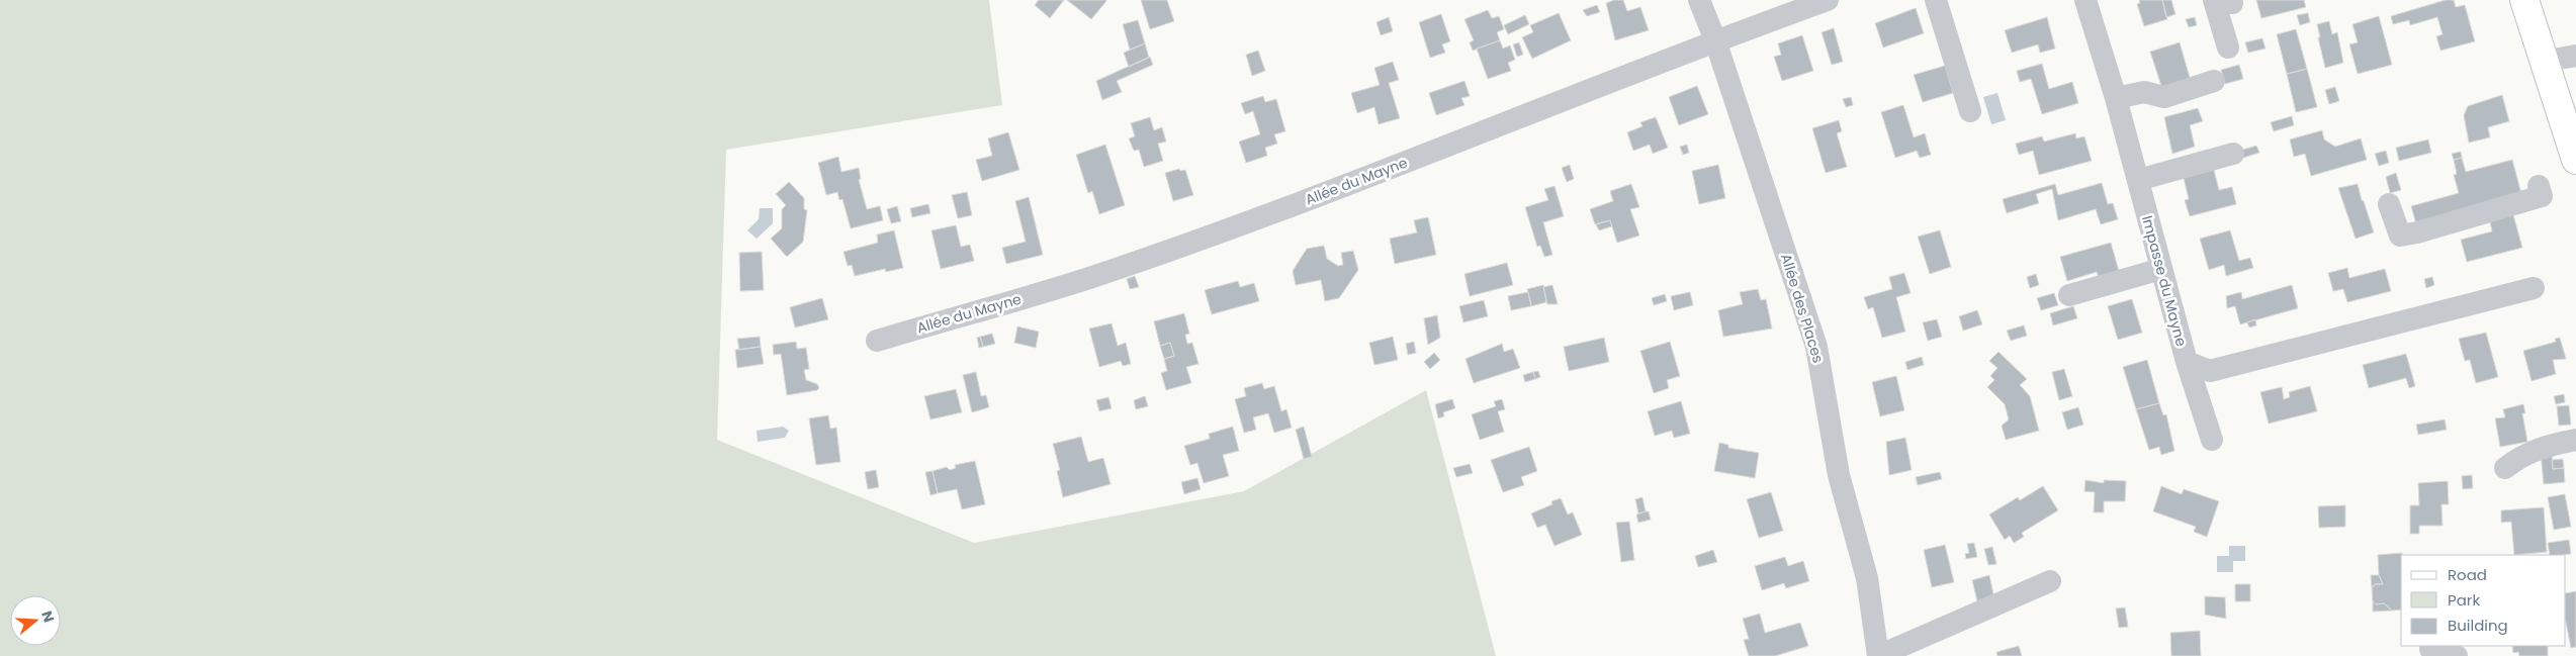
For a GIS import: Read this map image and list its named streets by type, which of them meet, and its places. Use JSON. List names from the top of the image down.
{
  "streets": {
    "street": ["Allée du Mayne", "Impasse du Mayne", "Allée des Places"]
  },
  "crossings": [
    ["Allée du Mayne", "Allée des Places"]
  ],
  "legend": ["Road", "Park", "Building"],
  "north": "right"
}
